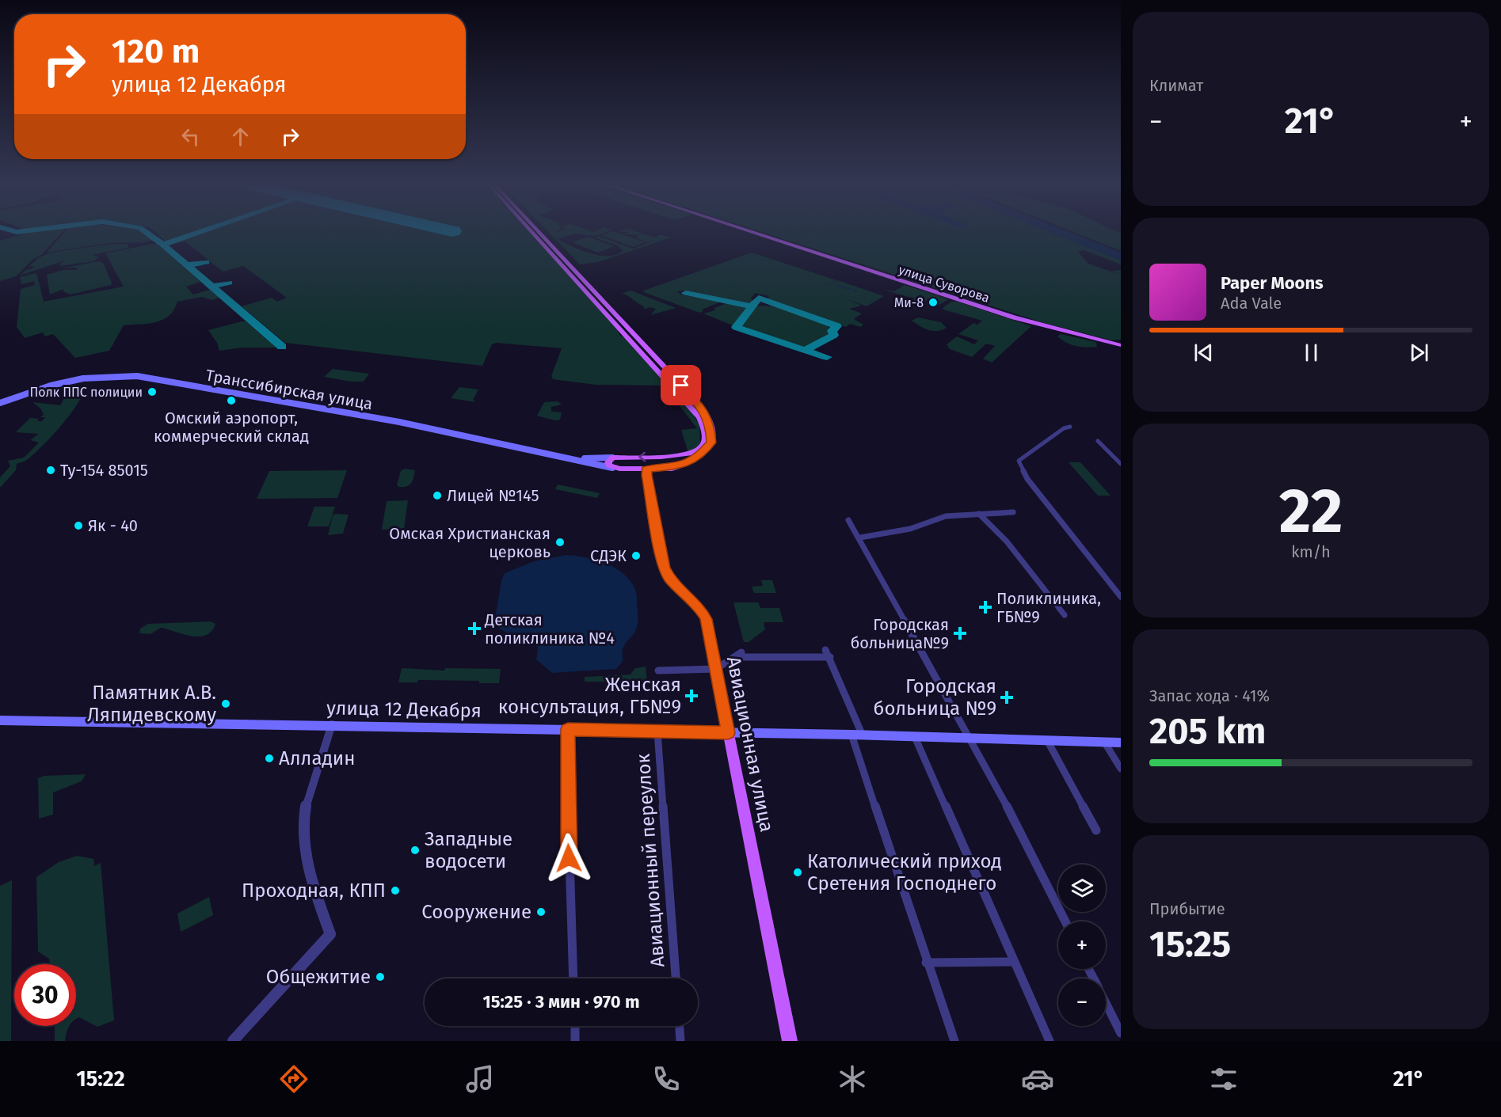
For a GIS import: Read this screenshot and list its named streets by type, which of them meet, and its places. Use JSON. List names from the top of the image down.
{
  "streets": {
    "main road": [
      "улица Суворова",
      "Транссибирская улица",
      "улица 12 Декабря",
      "Авиационная улица"
    ],
    "street": ["Авиационный переулок"]
  },
  "crossings": [
    ["улица 12 Декабря", "Авиационная улица"],
    ["улица 12 Декабря", "Авиационный переулок"]
  ],
  "places": {
    "other": [
      "Ми-8",
      "Полк ППС полиции",
      "Омский аэропорт, коммерческий склад",
      "Ту-154 85015",
      "Лицей №145",
      "Як - 40",
      "Омская Христианская церковь",
      "СДЭК",
      "Памятник А.В. Ляпидевскому",
      "Алладин",
      "Западные водосети",
      "Католический приход Сретения Господнего",
      "Проходная, КПП",
      "Сооружение",
      "Общежитие"
    ],
    "health": [
      "Поликлиника, ГБ№9",
      "Детская поликлиника №4",
      "Городская больница№9",
      "Женская консультация, ГБ№9",
      "Городская больница №9"
    ]
  },
  "page": {
    "tile": [
      "Климат",
      ["22", "km/h"],
      ["Запас хода · 41%", "205 km"],
      ["Прибытие", "15:25"]
    ],
    "turn": ["120 m", "улица 12 Декабря"],
    "heat": ["−", "21°", "+"],
    "song": ["Paper Moons", "Ada Vale"],
    "map_buttons": ["+", "−"],
    "limit": "30",
    "trip": "15:25 · 3 мин · 970 m",
    "tabs": ["15:22", "21°"]
  }
}
